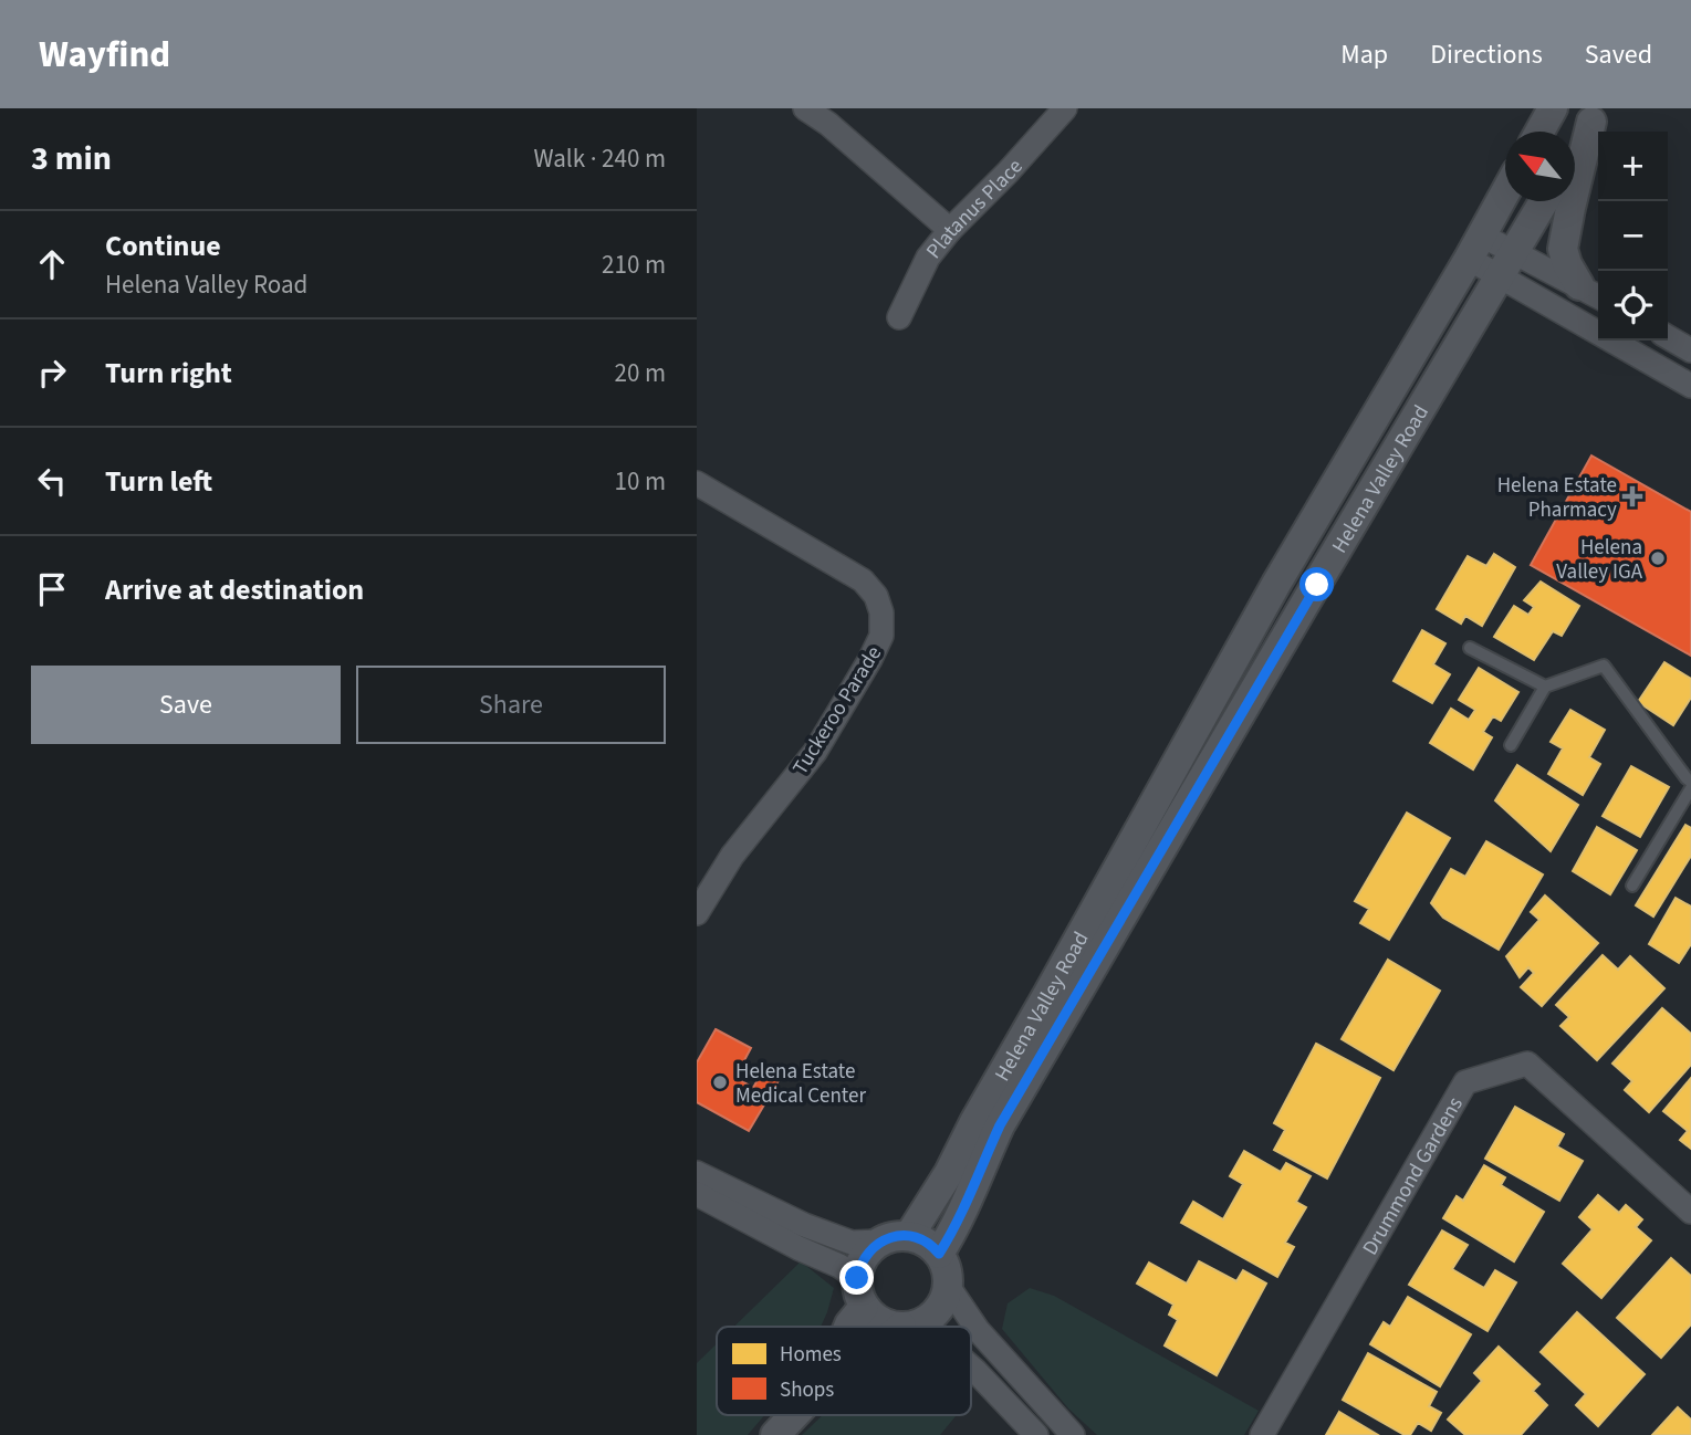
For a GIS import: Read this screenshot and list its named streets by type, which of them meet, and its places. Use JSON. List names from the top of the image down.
{
  "streets": {
    "street": [
      "Platanus Place",
      "Helena Valley Road",
      "Tuckeroo Parade",
      "Drummond Gardens"
    ]
  },
  "places": {
    "health": ["Helena Estate Pharmacy"],
    "other": ["Helena Valley IGA", "Helena Estate Medical Center"]
  },
  "legend": ["Homes", "Shops"],
  "north": "top left",
  "page": {
    "header": "Wayfind",
    "nav": ["Map", "Directions", "Saved"],
    "heading": ["3 min", "Walk · 240 m"],
    "map_buttons": ["+", "−"],
    "list": [
      ["Continue", "Helena Valley Road", "210 m"],
      ["Turn right", "20 m"],
      ["Turn left", "10 m"],
      "Arrive at destination"
    ],
    "buttons": ["Save", "Share"]
  }
}
